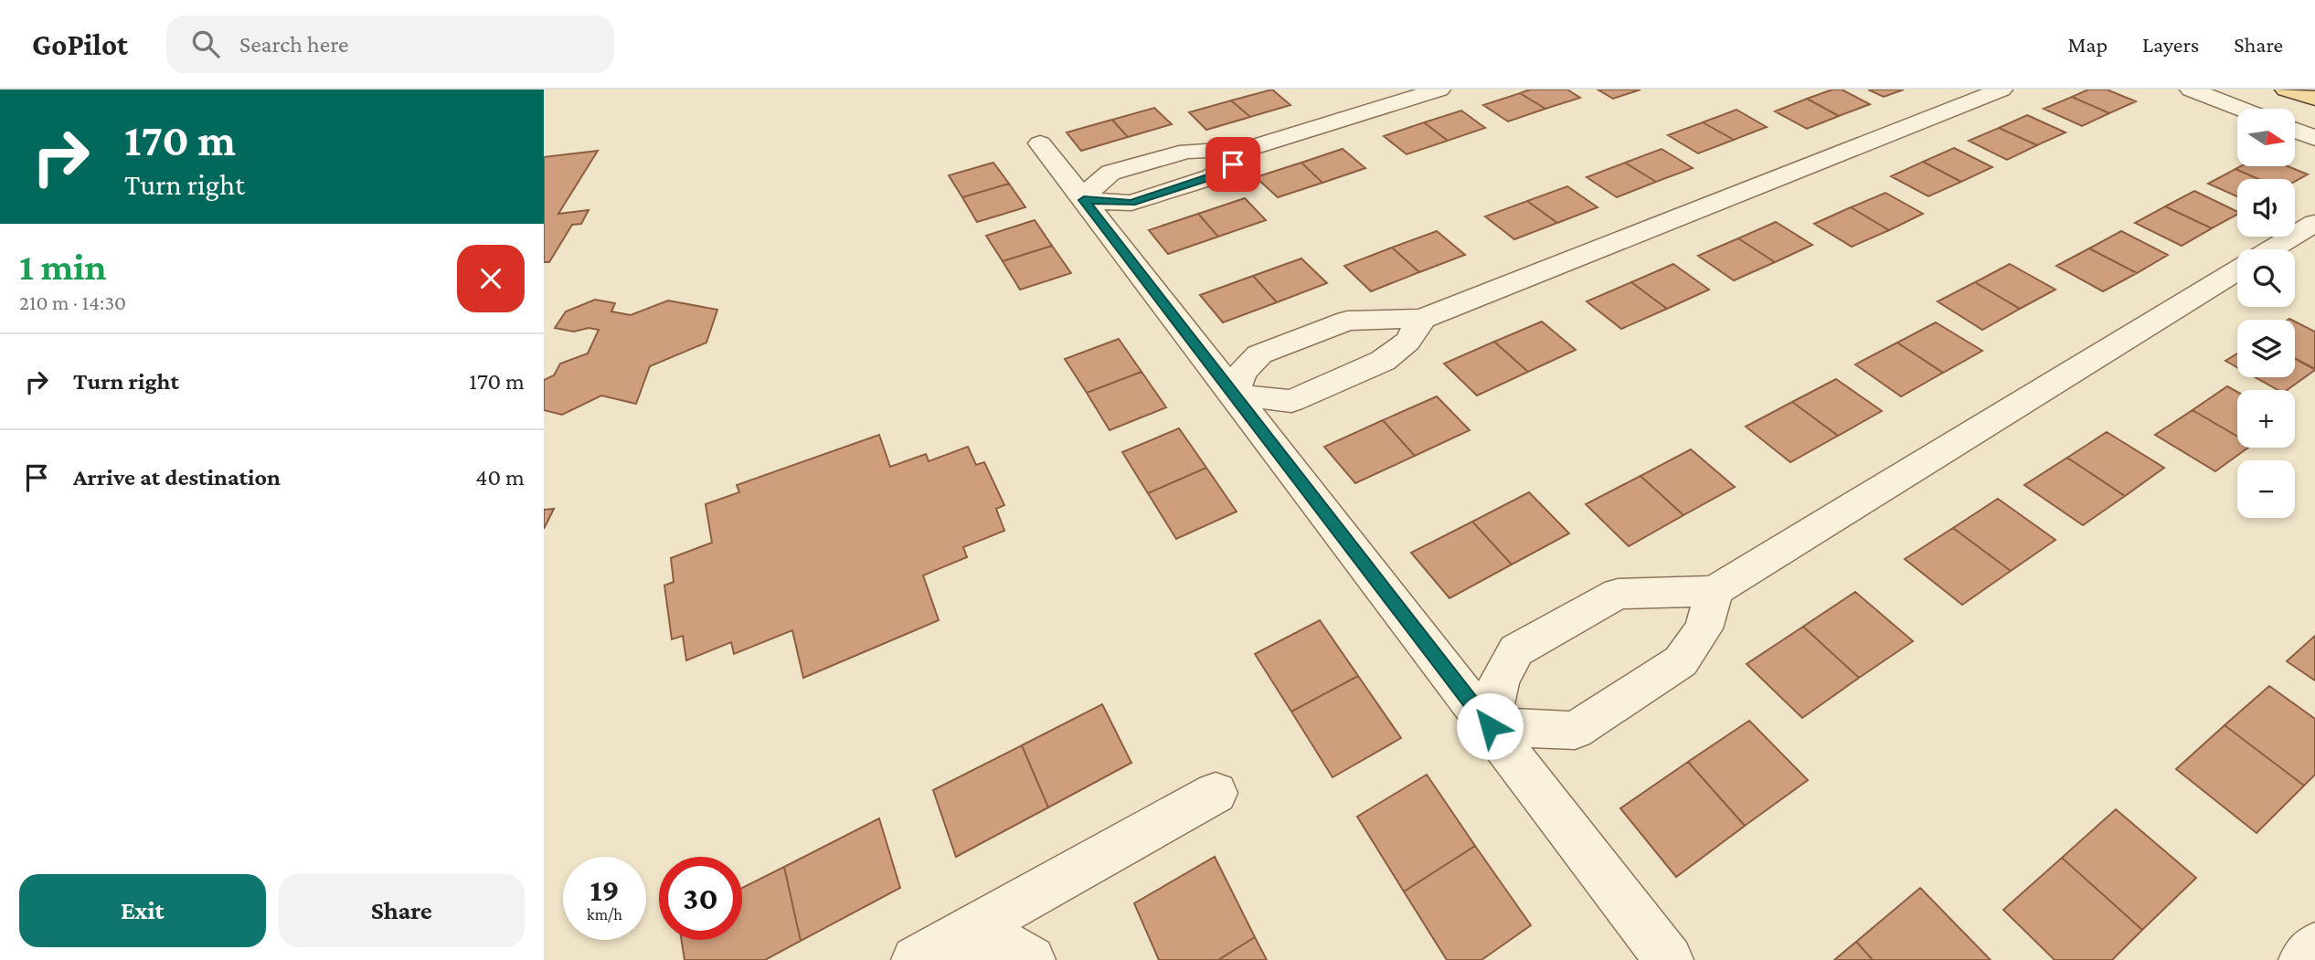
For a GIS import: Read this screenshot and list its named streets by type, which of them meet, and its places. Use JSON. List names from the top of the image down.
{
  "north": "right",
  "page": {
    "header": "GoPilot",
    "search": "Search here",
    "nav": ["Map", "Layers", "Share"],
    "turn": ["170 m", "Turn right"],
    "map_buttons": ["+", "−"],
    "heading": ["1 min", "210 m · 14:30"],
    "list": [
      {
        "name": "Turn right",
        "value": "170 m"
      },
      {
        "name": "Arrive at destination",
        "value": "40 m"
      }
    ],
    "speed": "19 km/h",
    "limit": "30",
    "buttons": ["Exit", "Share"]
  }
}
